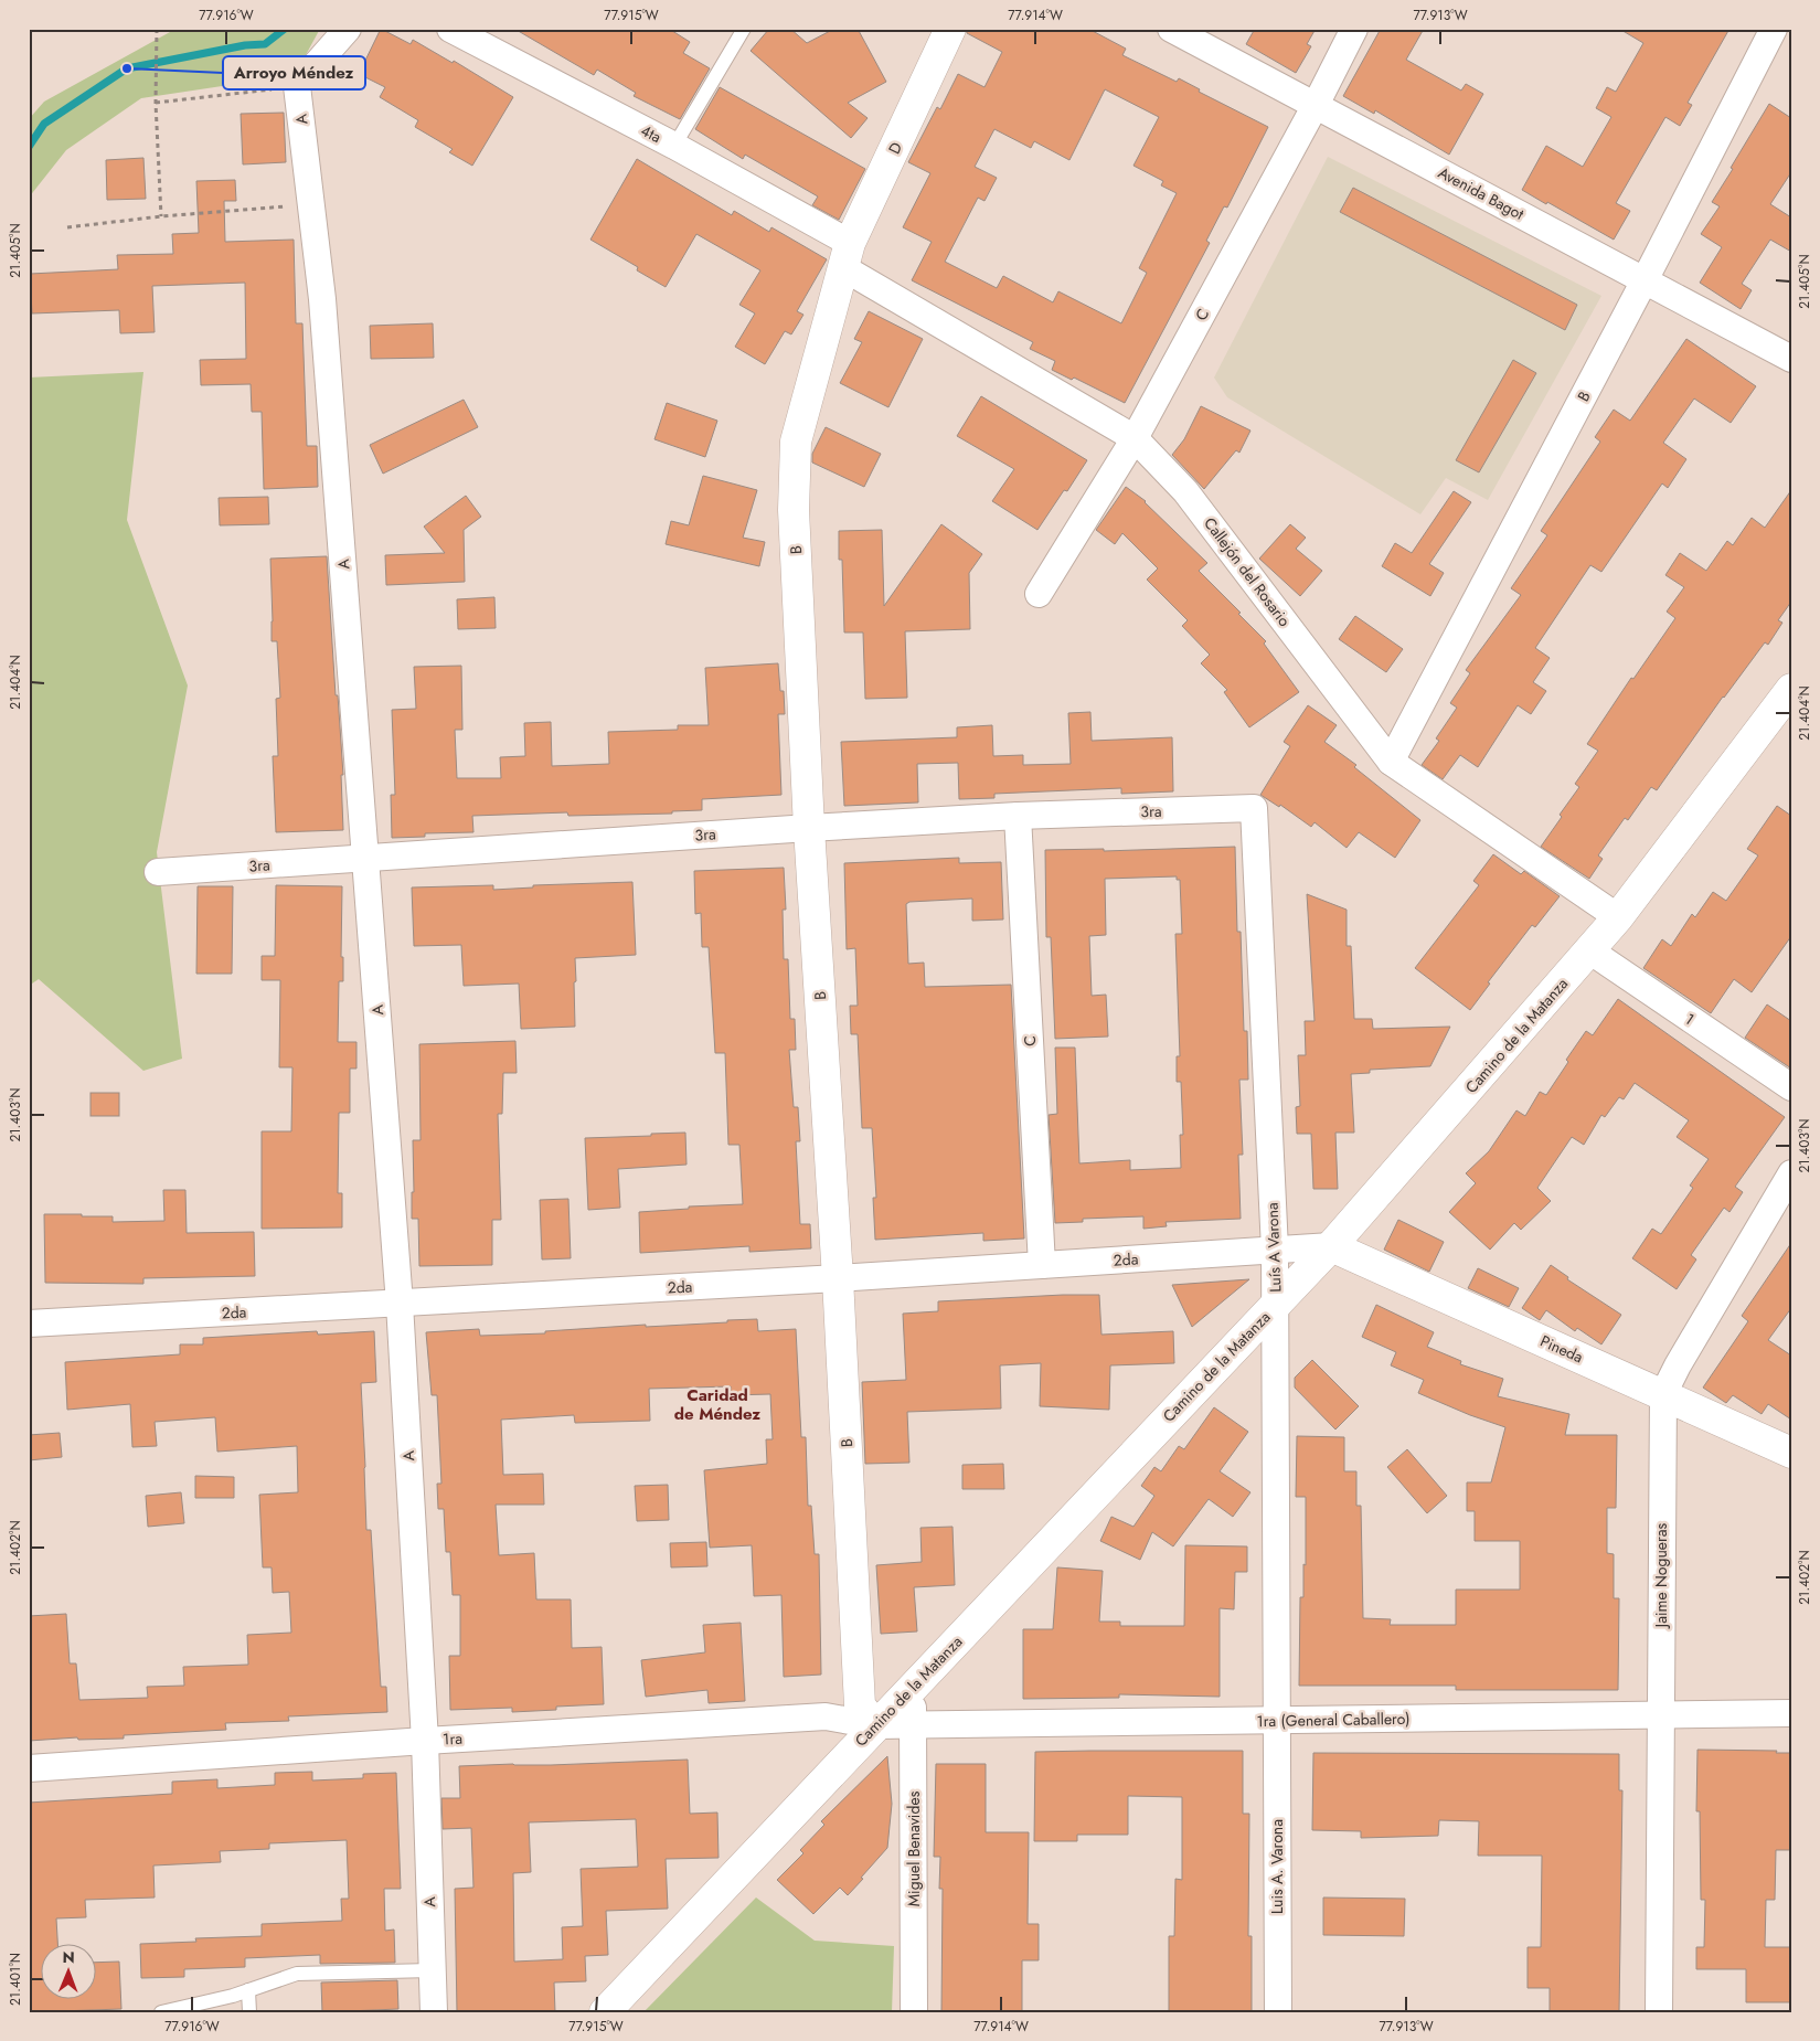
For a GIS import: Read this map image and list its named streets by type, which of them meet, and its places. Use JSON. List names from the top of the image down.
{
  "streets": {
    "street": [
      "A",
      "4ta",
      "D",
      "Avenida Bagot",
      "C",
      "B",
      "Callejón del Rosario",
      "3ra",
      "1",
      "Camino de la Matanza",
      "Luís A Varona",
      "2da",
      "Pineda",
      "Jaime Nogueras",
      "1ra (General Caballero)",
      "1ra",
      "Miguel Benavides",
      "Luis A. Varona"
    ]
  },
  "crossings": [
    ["A", "3ra"],
    ["A", "2da"],
    ["A", "1ra"],
    ["4ta", "D"],
    ["4ta", "B"],
    ["4ta", "Callejón del Rosario"],
    ["D", "B"],
    ["D", "Callejón del Rosario"],
    ["Avenida Bagot", "C"],
    ["Avenida Bagot", "B"],
    ["C", "Callejón del Rosario"],
    ["C", "3ra"],
    ["C", "2da"],
    ["B", "Callejón del Rosario"],
    ["B", "3ra"],
    ["B", "Camino de la Matanza"],
    ["B", "2da"],
    ["B", "1ra (General Caballero)"],
    ["B", "1ra"],
    ["Callejón del Rosario", "Camino de la Matanza"],
    ["3ra", "Luís A Varona"],
    ["1", "Camino de la Matanza"],
    ["Camino de la Matanza", "Luís A Varona"],
    ["Camino de la Matanza", "2da"],
    ["Camino de la Matanza", "Pineda"],
    ["Camino de la Matanza", "1ra (General Caballero)"],
    ["Camino de la Matanza", "1ra"],
    ["Camino de la Matanza", "Miguel Benavides"],
    ["Luís A Varona", "2da"],
    ["Luís A Varona", "1ra (General Caballero)"],
    ["Luís A Varona", "Luis A. Varona"],
    ["2da", "Pineda"],
    ["Pineda", "Jaime Nogueras"],
    ["Jaime Nogueras", "1ra (General Caballero)"],
    ["1ra (General Caballero)", "1ra"],
    ["1ra (General Caballero)", "Miguel Benavides"],
    ["1ra (General Caballero)", "Luis A. Varona"]
  ],
  "districts": ["Caridad de Méndez"],
  "places": ["Arroyo Méndez"],
  "north": "top",
  "coordinates": [
    "77.916°W",
    "77.915°W",
    "77.914°W",
    "77.913°W",
    "21.405°N",
    "21.404°N",
    "21.403°N",
    "21.402°N",
    "21.401°N"
  ]
}
